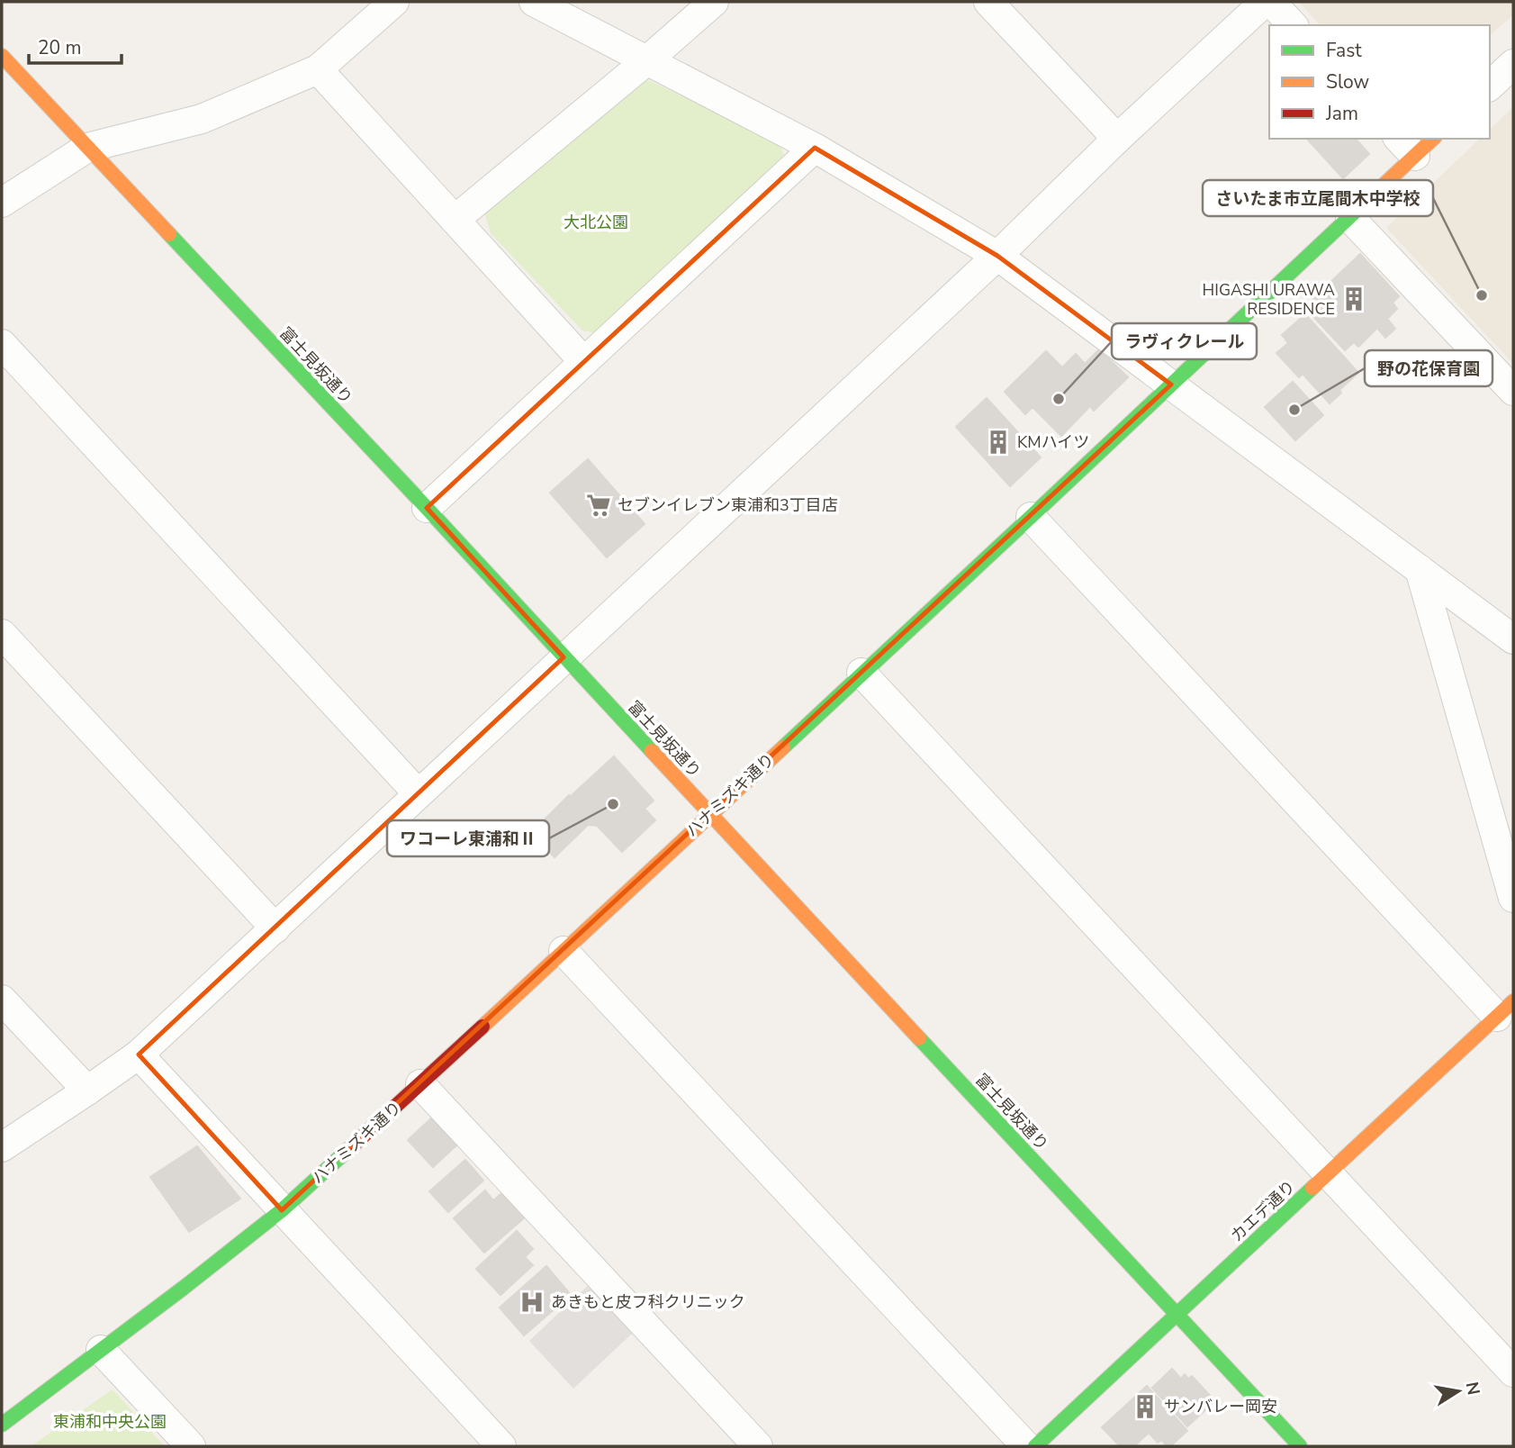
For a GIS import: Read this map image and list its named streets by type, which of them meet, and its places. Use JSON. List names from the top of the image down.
{
  "streets": {
    "street": ["富士見坂通り", "ハナミズキ通り", "カエデ通り"]
  },
  "crossings": [
    ["富士見坂通り", "ハナミズキ通り"],
    ["富士見坂通り", "カエデ通り"]
  ],
  "parks": ["大北公園", "東浦和中央公園"],
  "places": {
    "other": [
      "さいたま市立尾間木中学校",
      "ラヴィクレール",
      "野の花保育園",
      "ワコーレ東浦和Ⅱ"
    ],
    "building": ["HIGASHI URAWA RESIDENCE", "KMハイツ", "サンバレー岡安"],
    "supermarket": ["セブンイレブン東浦和3丁目店"],
    "hospital": ["あきもと皮フ科クリニック"]
  },
  "legend": ["Fast", "Slow", "Jam"],
  "scale_bar": "20 m",
  "north": "right"
}
